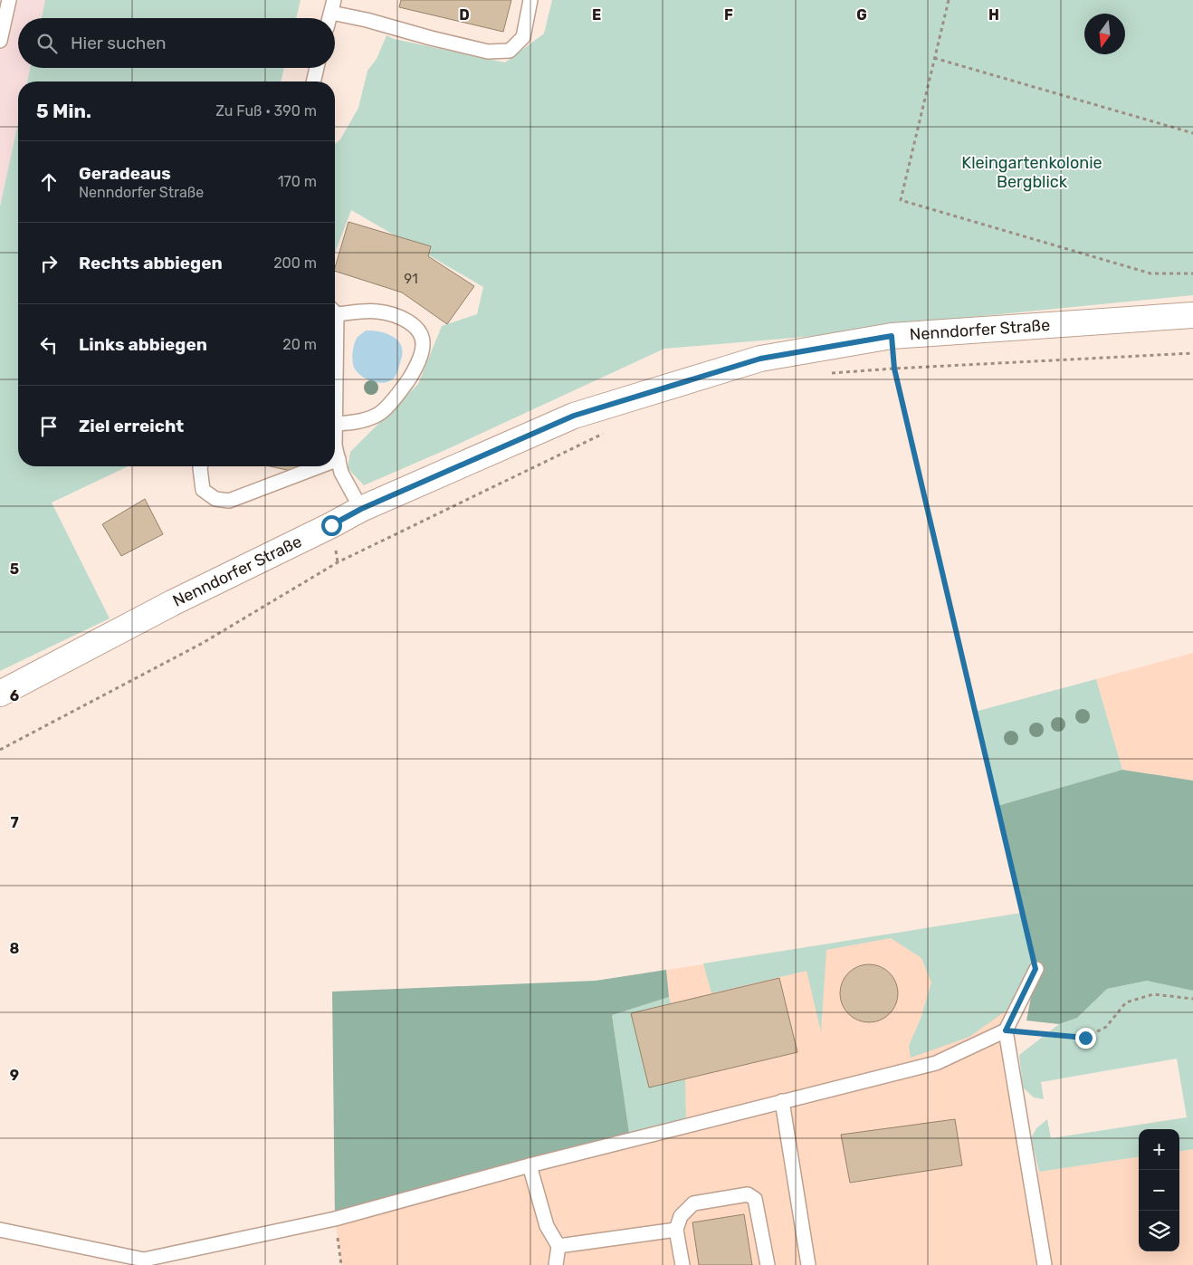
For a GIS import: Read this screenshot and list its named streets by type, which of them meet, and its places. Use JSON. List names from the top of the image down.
{
  "streets": {
    "street": ["Nenndorfer Straße"]
  },
  "parks": ["Kleingartenkolonie Bergblick"],
  "house_numbers": ["91"],
  "north": "bottom",
  "page": {
    "search": "Hier suchen",
    "heading": ["5 Min.", "Zu Fuß · 390 m"],
    "list": [
      ["Geradeaus", "Nenndorfer Straße", "170 m"],
      ["Rechts abbiegen", "200 m"],
      ["Links abbiegen", "20 m"],
      "Ziel erreicht"
    ],
    "map_buttons": ["+", "−"]
  },
  "grid": {
    "columns": [
      "D",
      "E",
      "F",
      "G",
      "H"
    ],
    "rows": [
      "5",
      "6",
      "7",
      "8",
      "9"
    ]
  }
}
